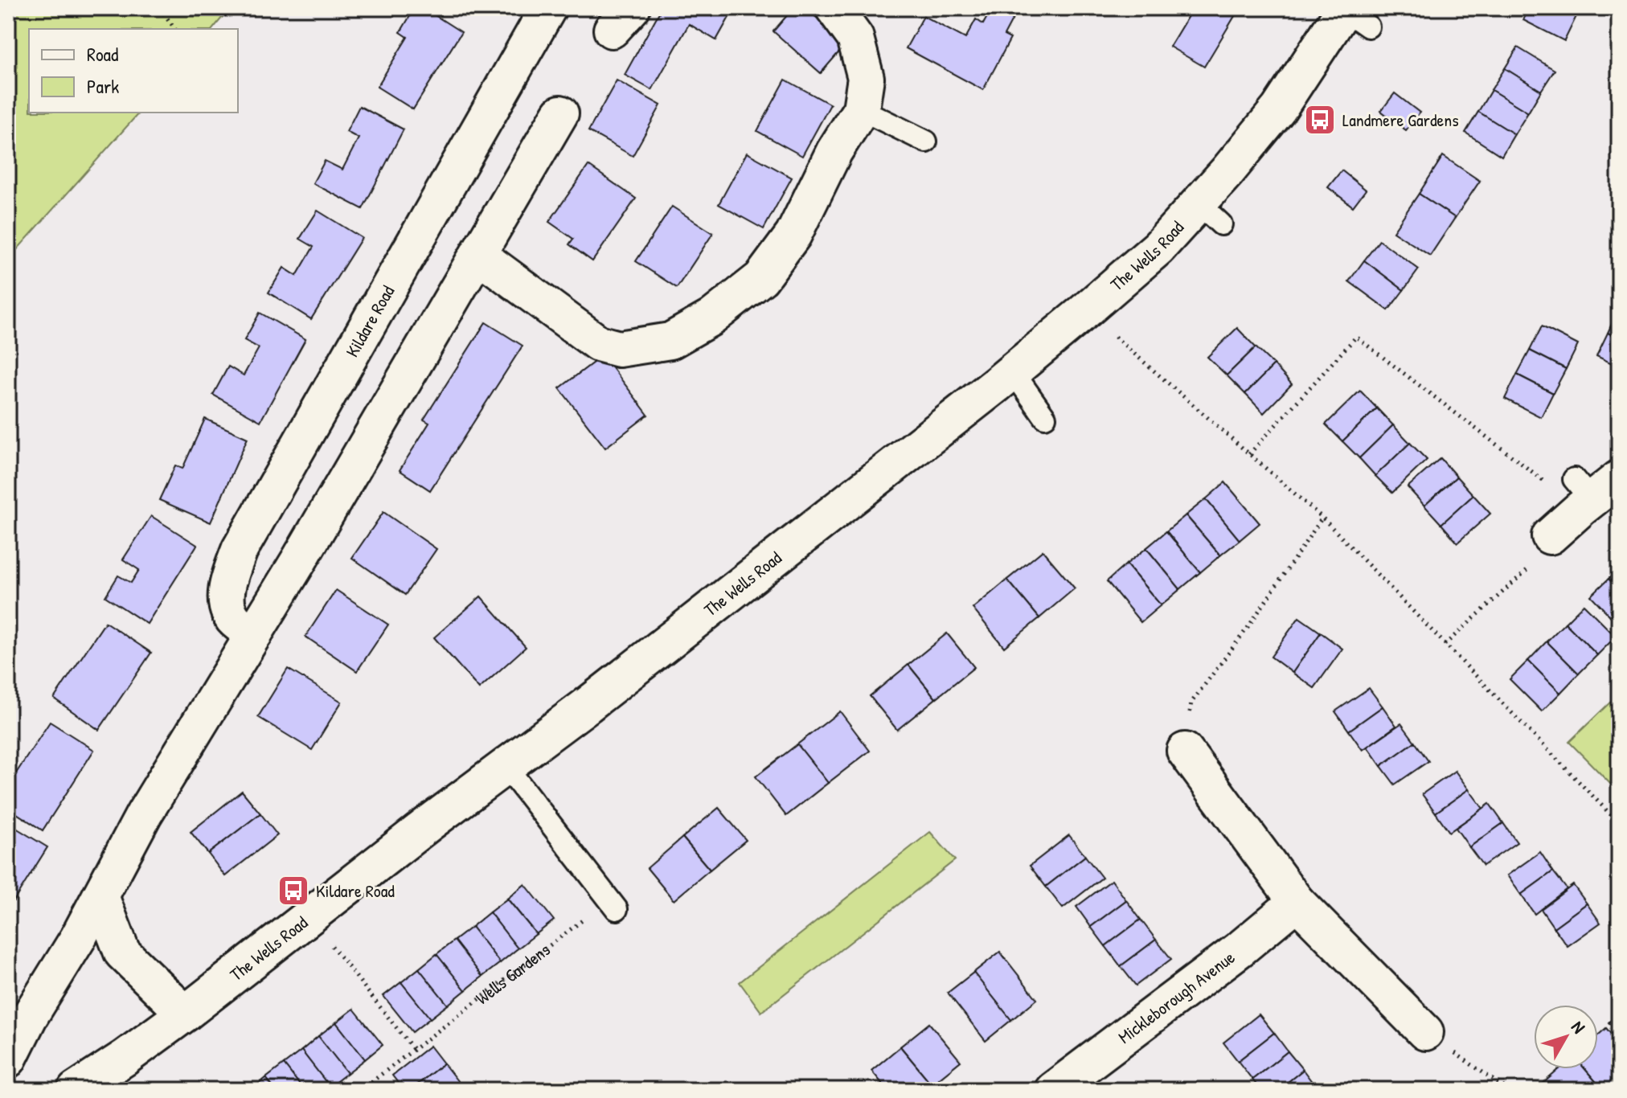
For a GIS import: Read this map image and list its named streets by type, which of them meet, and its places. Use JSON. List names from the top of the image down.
{
  "streets": {
    "street": ["The Wells Road", "Kildare Road", "Mickleborough Avenue"],
    "path": ["Wells Gardens"]
  },
  "places": {
    "bus stop": ["Landmere Gardens", "Kildare Road"]
  },
  "legend": ["Road", "Park"],
  "north": "top right"
}
